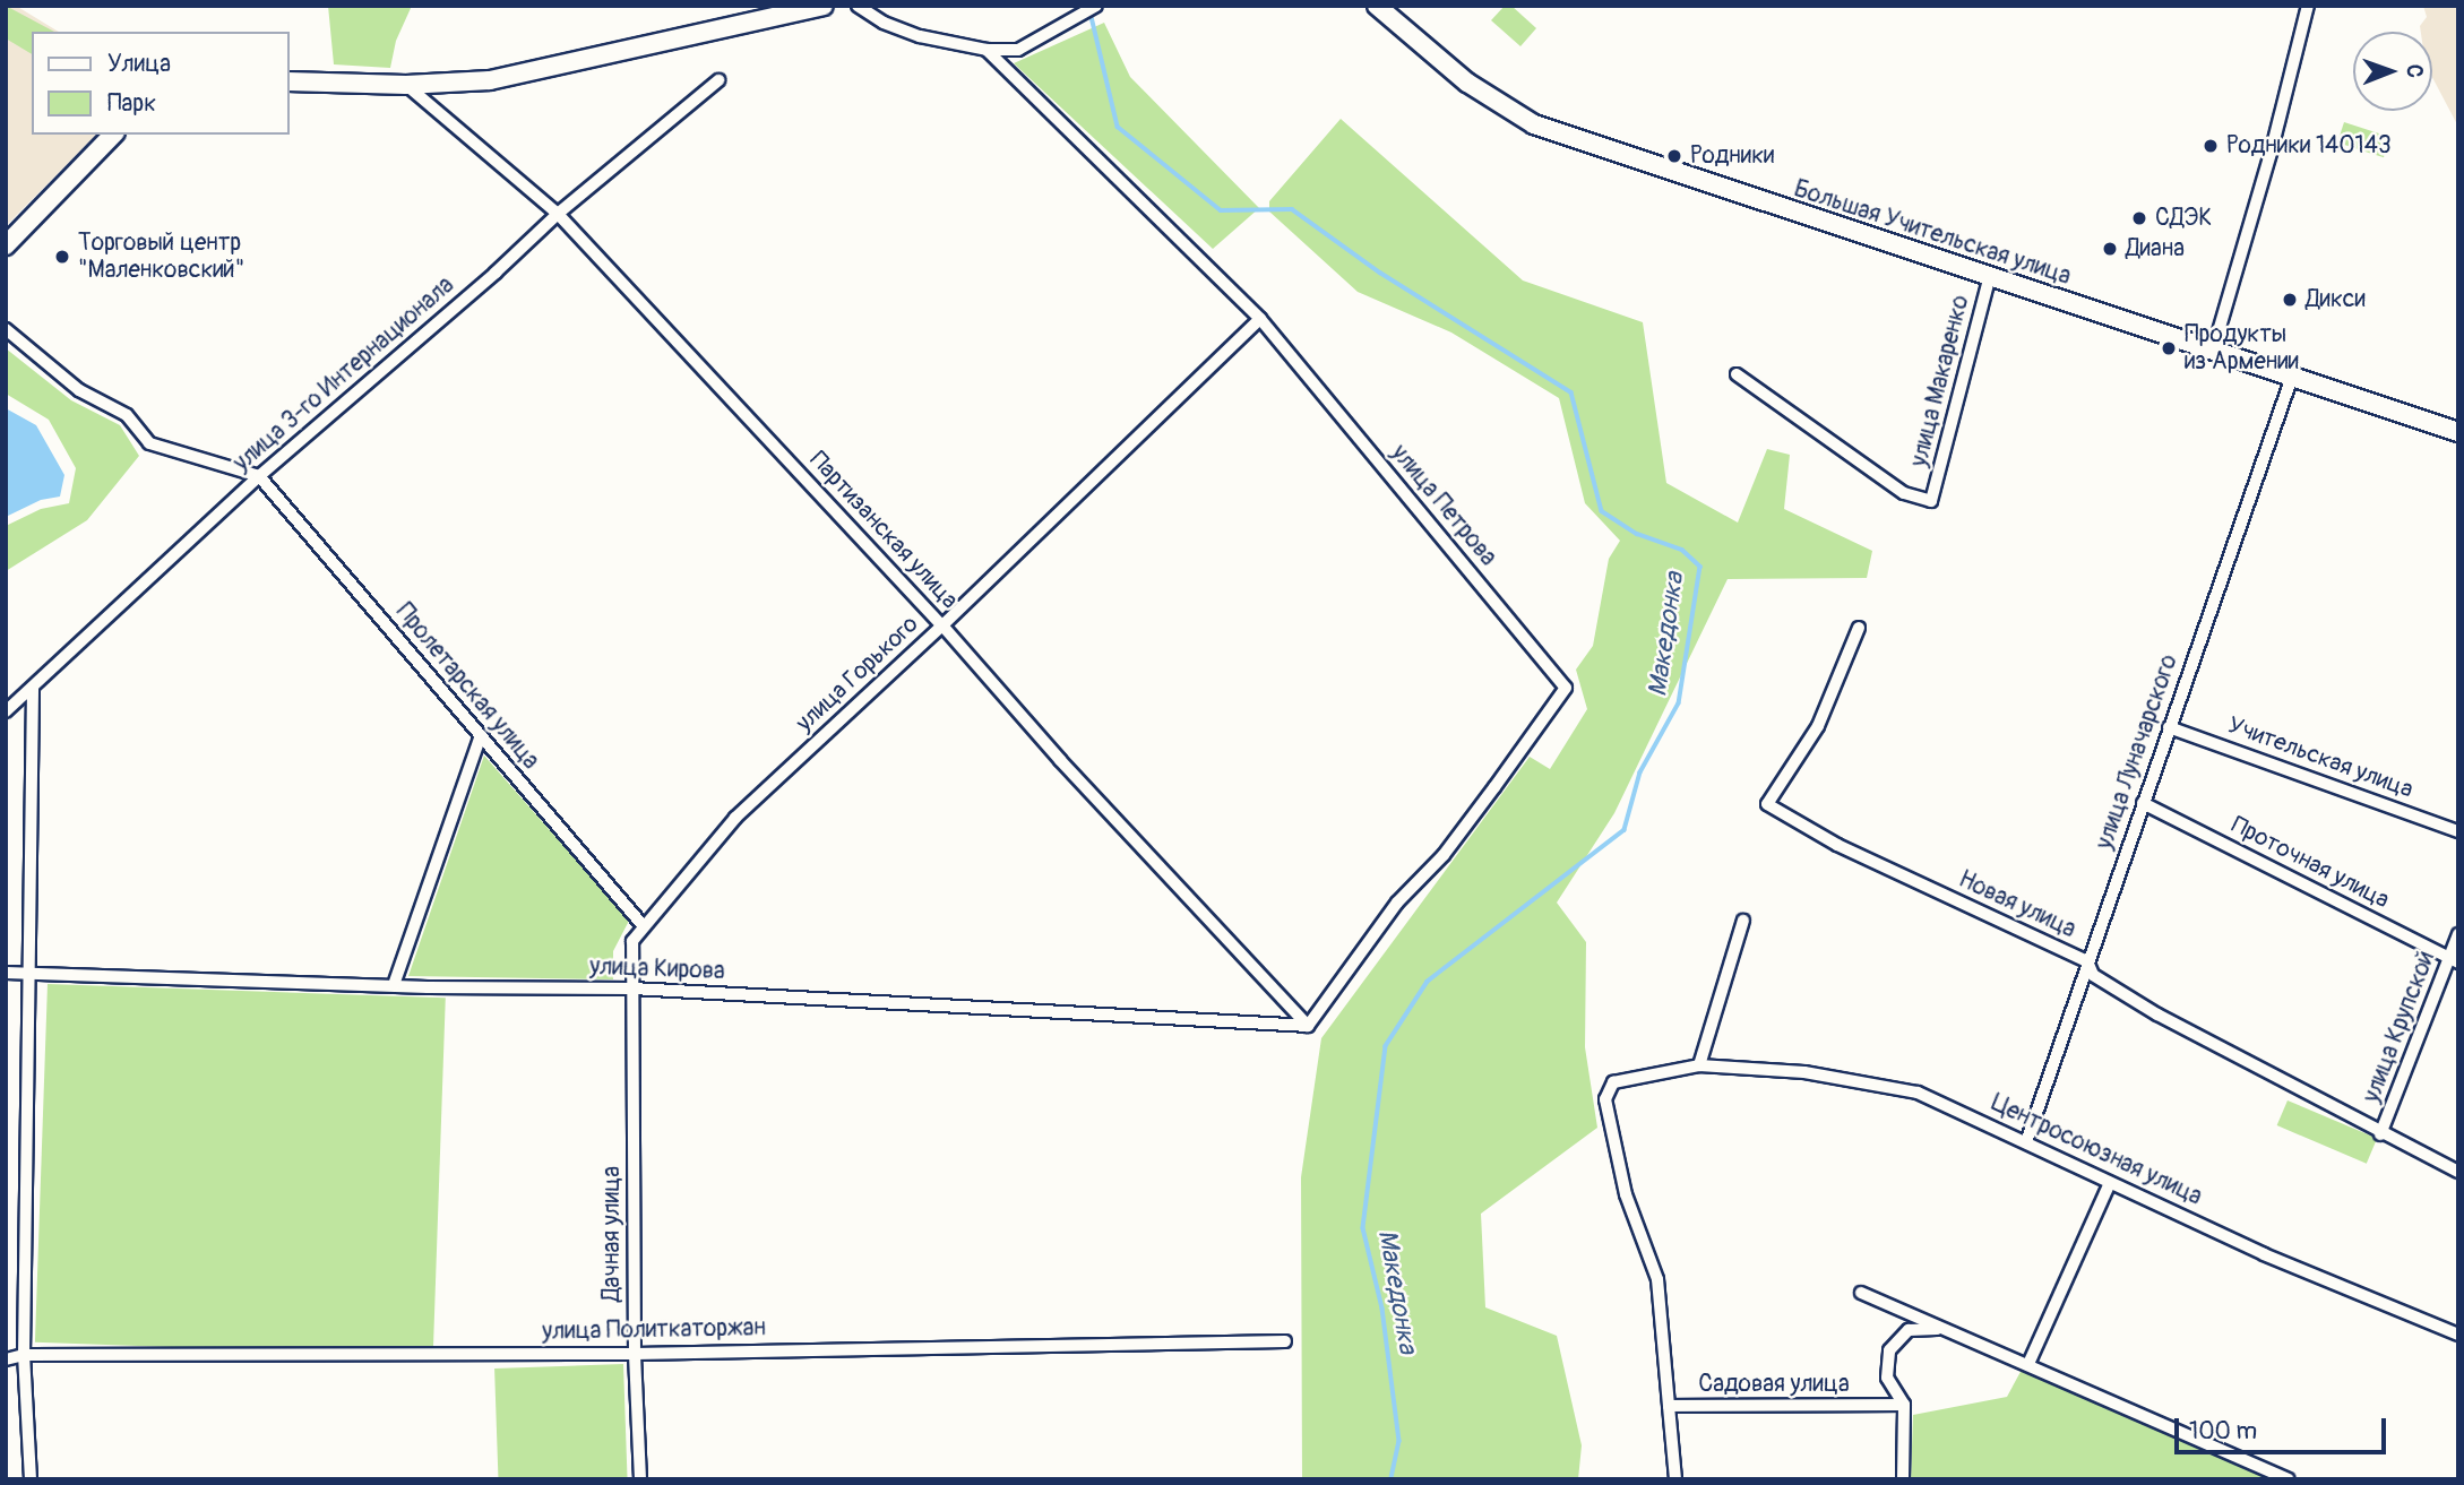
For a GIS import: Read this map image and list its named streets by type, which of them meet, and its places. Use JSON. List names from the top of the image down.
{
  "streets": {
    "main road": ["Большая Учительская улица"],
    "street": [
      "улица 3-го Интернационала",
      "улица Макаренко",
      "улица Петрова",
      "Партизанская улица",
      "улица Горького",
      "Пролетарская улица",
      "улица Луначарского",
      "Учительская улица",
      "Проточная улица",
      "Новая улица",
      "улица Кирова",
      "улица Крупской",
      "Центросоюзная улица",
      "Дачная улица",
      "улица Политкаторжан",
      "Садовая улица"
    ]
  },
  "crossings": [
    ["Большая Учительская улица", "улица Макаренко"],
    ["Большая Учительская улица", "улица Луначарского"],
    ["улица 3-го Интернационала", "Партизанская улица"],
    ["улица 3-го Интернационала", "Пролетарская улица"],
    ["улица Петрова", "Партизанская улица"],
    ["улица Петрова", "улица Горького"],
    ["улица Петрова", "улица Кирова"],
    ["Партизанская улица", "улица Горького"],
    ["Партизанская улица", "улица Кирова"],
    ["улица Горького", "Пролетарская улица"],
    ["улица Горького", "улица Кирова"],
    ["улица Горького", "Дачная улица"],
    ["улица Луначарского", "Учительская улица"],
    ["улица Луначарского", "Проточная улица"],
    ["улица Луначарского", "Новая улица"],
    ["улица Луначарского", "Центросоюзная улица"],
    ["Проточная улица", "улица Крупской"],
    ["Новая улица", "улица Крупской"],
    ["улица Кирова", "Дачная улица"],
    ["Центросоюзная улица", "Садовая улица"],
    ["Дачная улица", "улица Политкаторжан"]
  ],
  "water": ["Македонка"],
  "places": [
    "Родники 140143",
    "Родники",
    "СДЭК",
    "Диана",
    "Торговый центр \"Маленковский\"",
    "Дикси",
    "Продукты из Армении"
  ],
  "legend": ["Улица", "Парк"],
  "scale_bar": "100 m",
  "north": "right"
}
